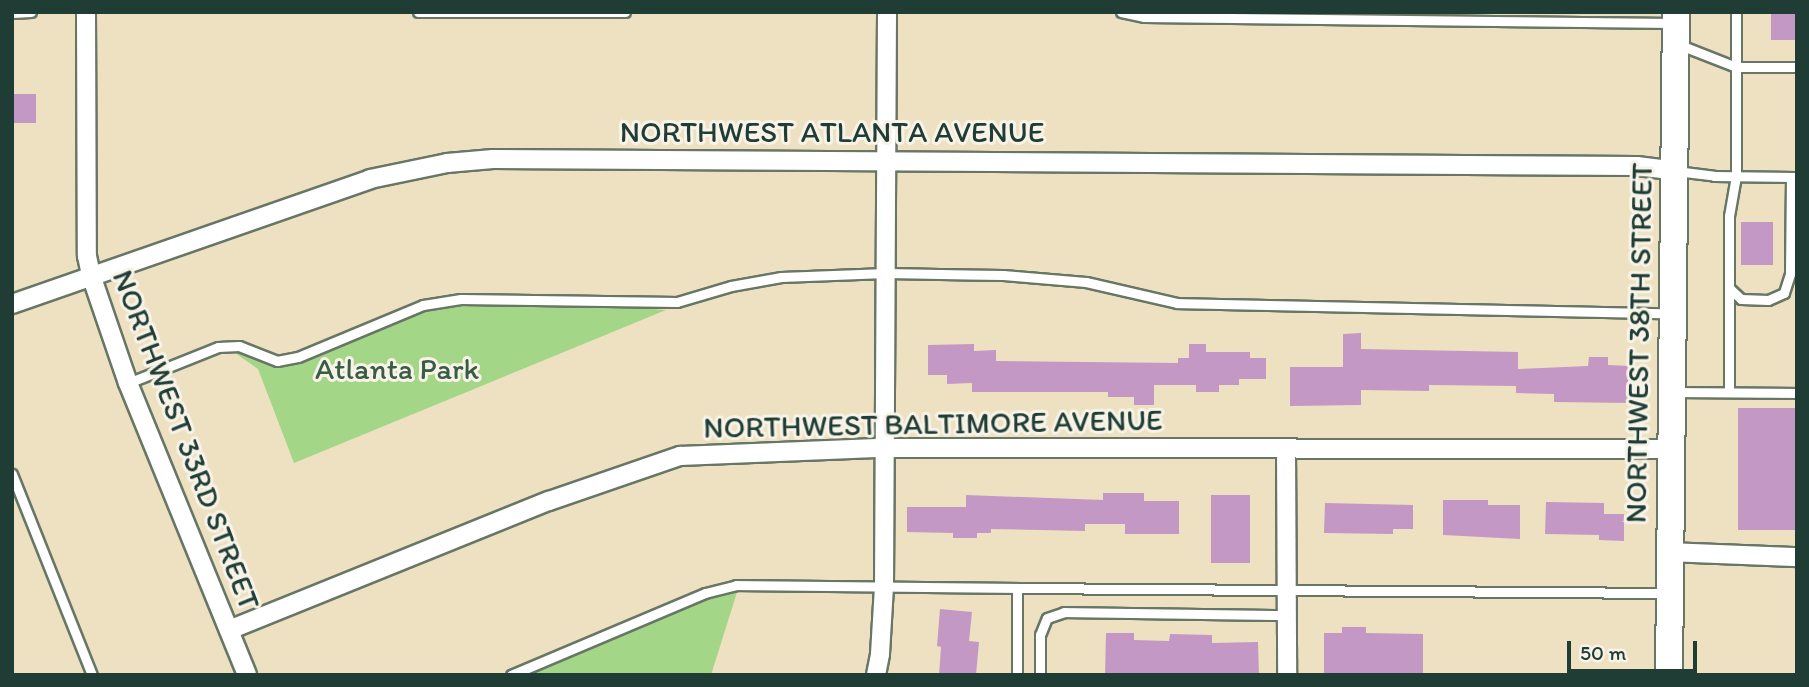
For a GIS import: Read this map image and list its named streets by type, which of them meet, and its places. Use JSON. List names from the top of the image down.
{
  "streets": {
    "main road": ["NORTHWEST 38TH STREET"],
    "street": ["NORTHWEST ATLANTA AVENUE", "NORTHWEST BALTIMORE AVENUE", "NORTHWEST 33RD STREET"]
  },
  "crossings": [
    ["NORTHWEST ATLANTA AVENUE", "NORTHWEST 38TH STREET"],
    ["NORTHWEST ATLANTA AVENUE", "NORTHWEST 33RD STREET"],
    ["NORTHWEST 38TH STREET", "NORTHWEST BALTIMORE AVENUE"],
    ["NORTHWEST BALTIMORE AVENUE", "NORTHWEST 33RD STREET"]
  ],
  "parks": ["Atlanta Park"],
  "scale_bar": "50 m"
}
